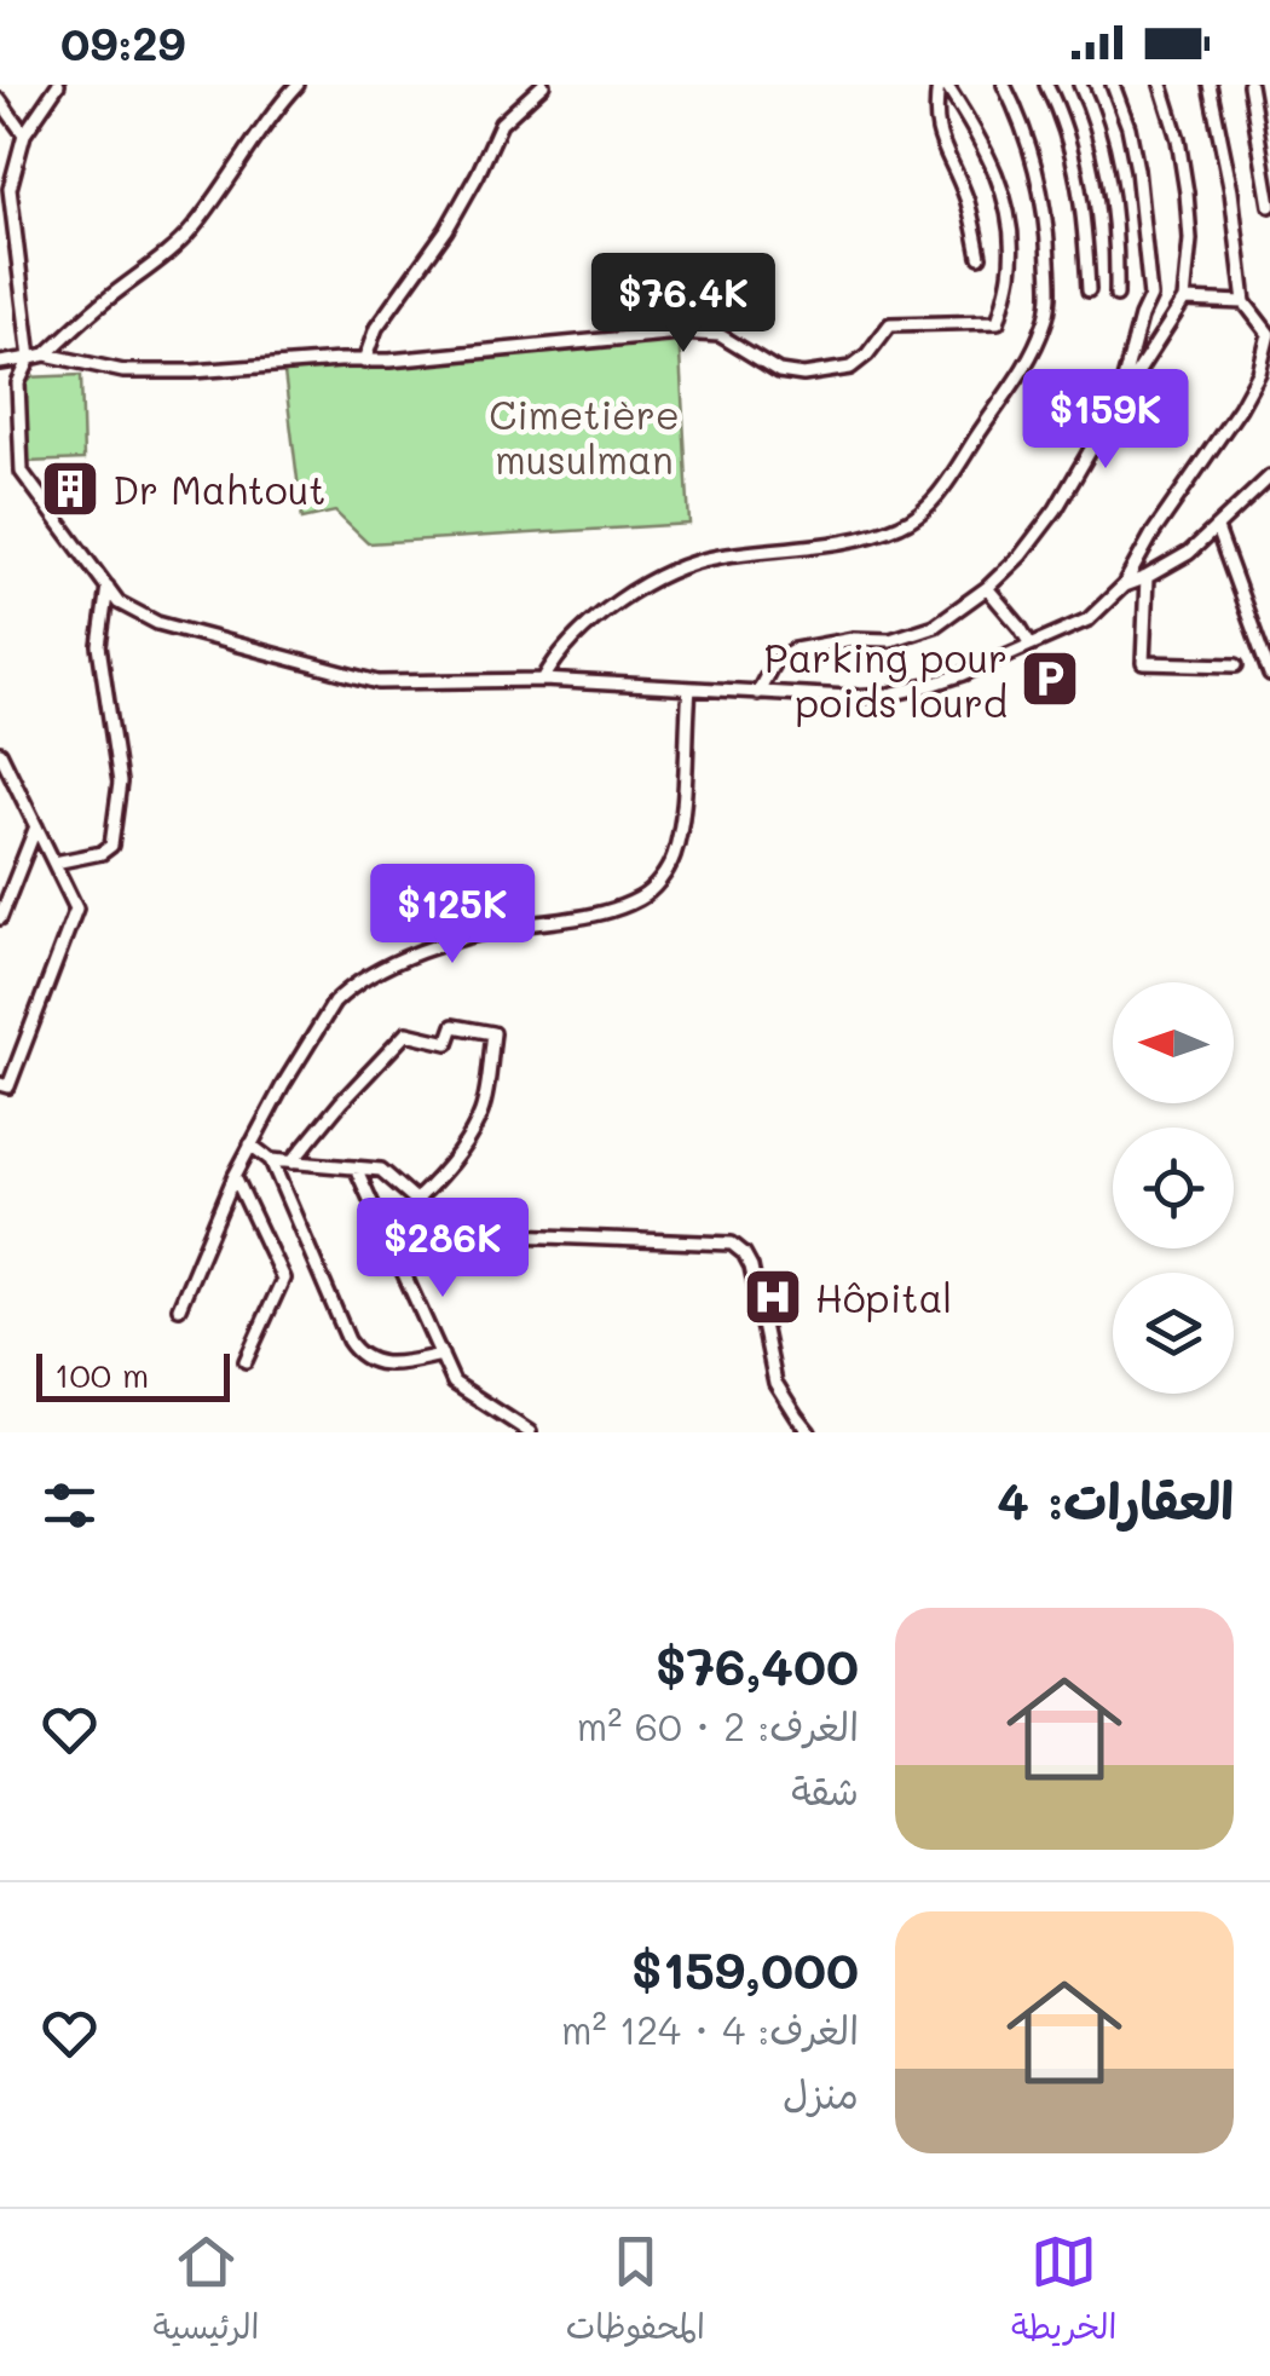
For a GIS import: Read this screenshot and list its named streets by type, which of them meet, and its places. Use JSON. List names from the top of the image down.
{
  "parks": ["Cimetière musulman"],
  "places": {
    "building": ["Dr Mahtout"],
    "parking": ["Parking pour poids lourd"],
    "hospital": ["Hôpital"]
  },
  "scale_bar": "100 m",
  "north": "left",
  "page": {
    "status": "09:29",
    "price": [
      "$76.4K",
      "$159K",
      "$125K",
      "$286K"
    ],
    "scale": "100 m",
    "heading": "العقارات: 4",
    "list": [
      {
        "name": "$76,400",
        "note": "الغرف: 2 · 60 m² · شقة"
      },
      {
        "name": "$159,000",
        "note": "الغرف: 4 · 124 m² · منزل"
      }
    ],
    "tabs": ["الخريطة", "المحفوظات", "الرئيسية"]
  }
}
